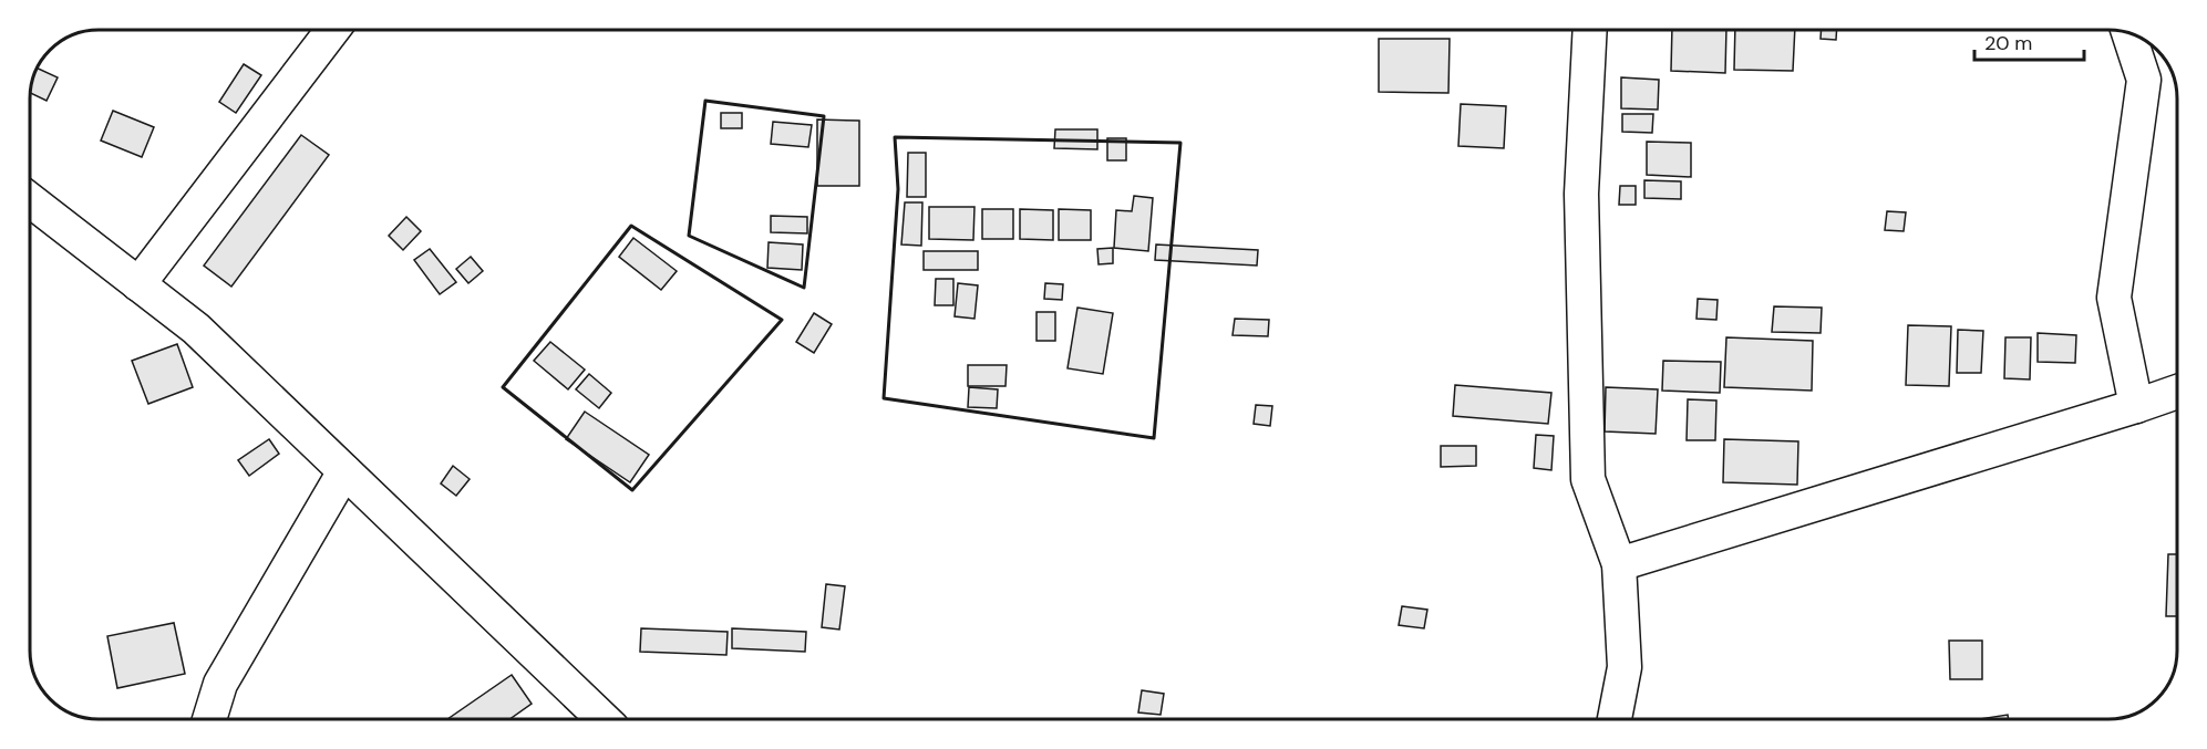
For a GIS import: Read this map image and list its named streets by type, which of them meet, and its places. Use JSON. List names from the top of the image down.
{
  "scale_bar": "20 m"
}
